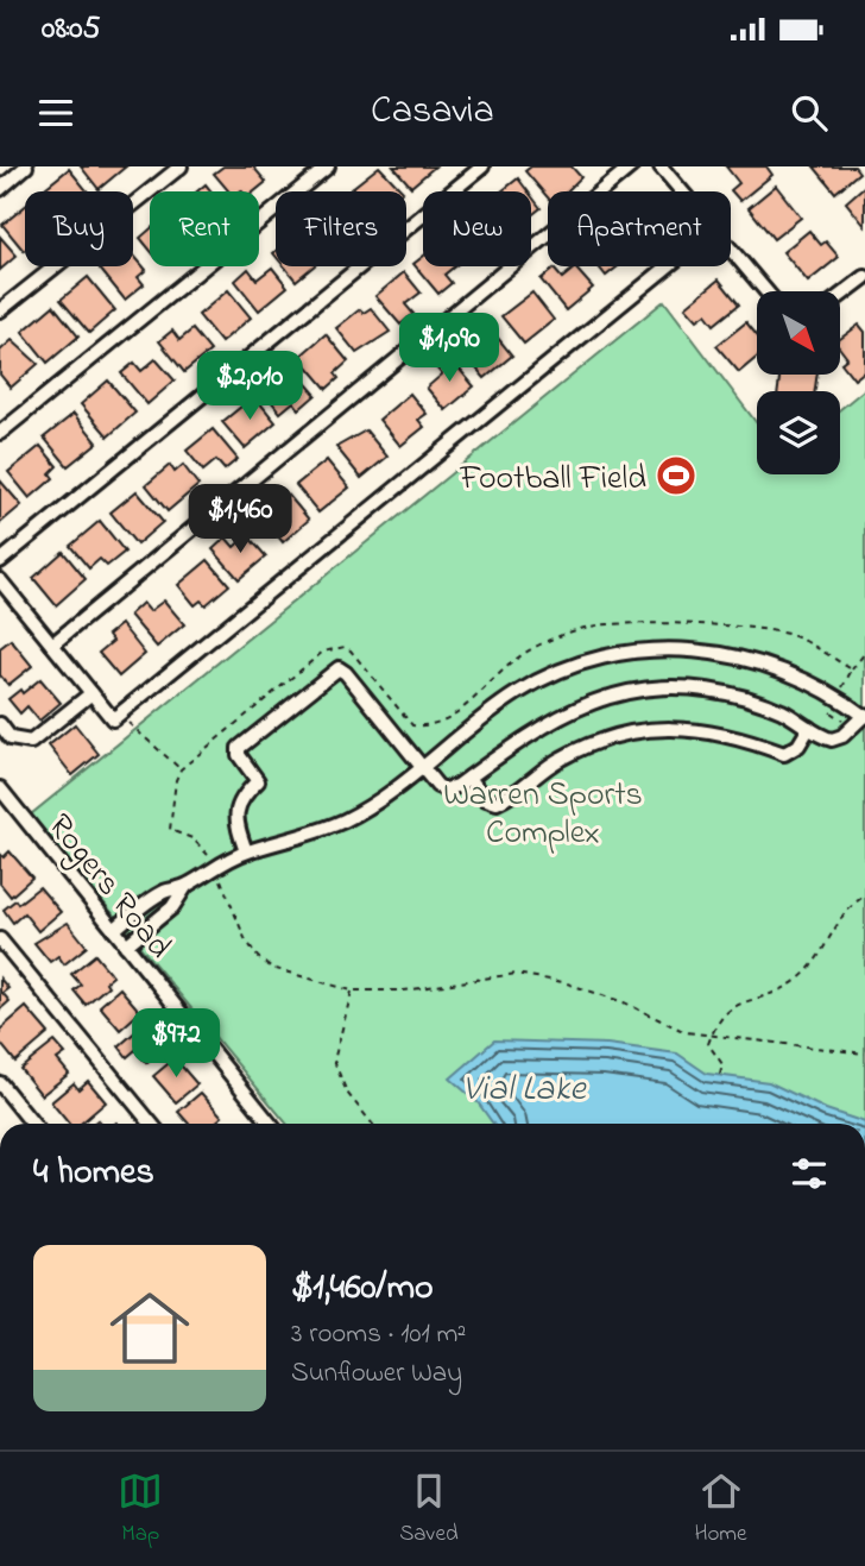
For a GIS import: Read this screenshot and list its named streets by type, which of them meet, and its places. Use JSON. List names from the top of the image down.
{
  "streets": {
    "street": ["Rogers Road"]
  },
  "water": ["Vial Lake"],
  "parks": ["Warren Sports Complex"],
  "places": {
    "sports": ["Football Field"]
  },
  "north": "bottom right",
  "page": {
    "status": "08:05",
    "header": "Casavia",
    "chip": [
      "Buy",
      "Rent",
      "Filters",
      "New",
      "Apartment"
    ],
    "price": [
      "$1,090",
      "$2,010",
      "$1,460",
      "$972"
    ],
    "heading": "4 homes",
    "list": [
      {
        "name": "$1,460/mo",
        "note": "3 rooms · 101 m² · Sunflower Way"
      }
    ],
    "tabs": ["Map", "Saved", "Home"]
  }
}
